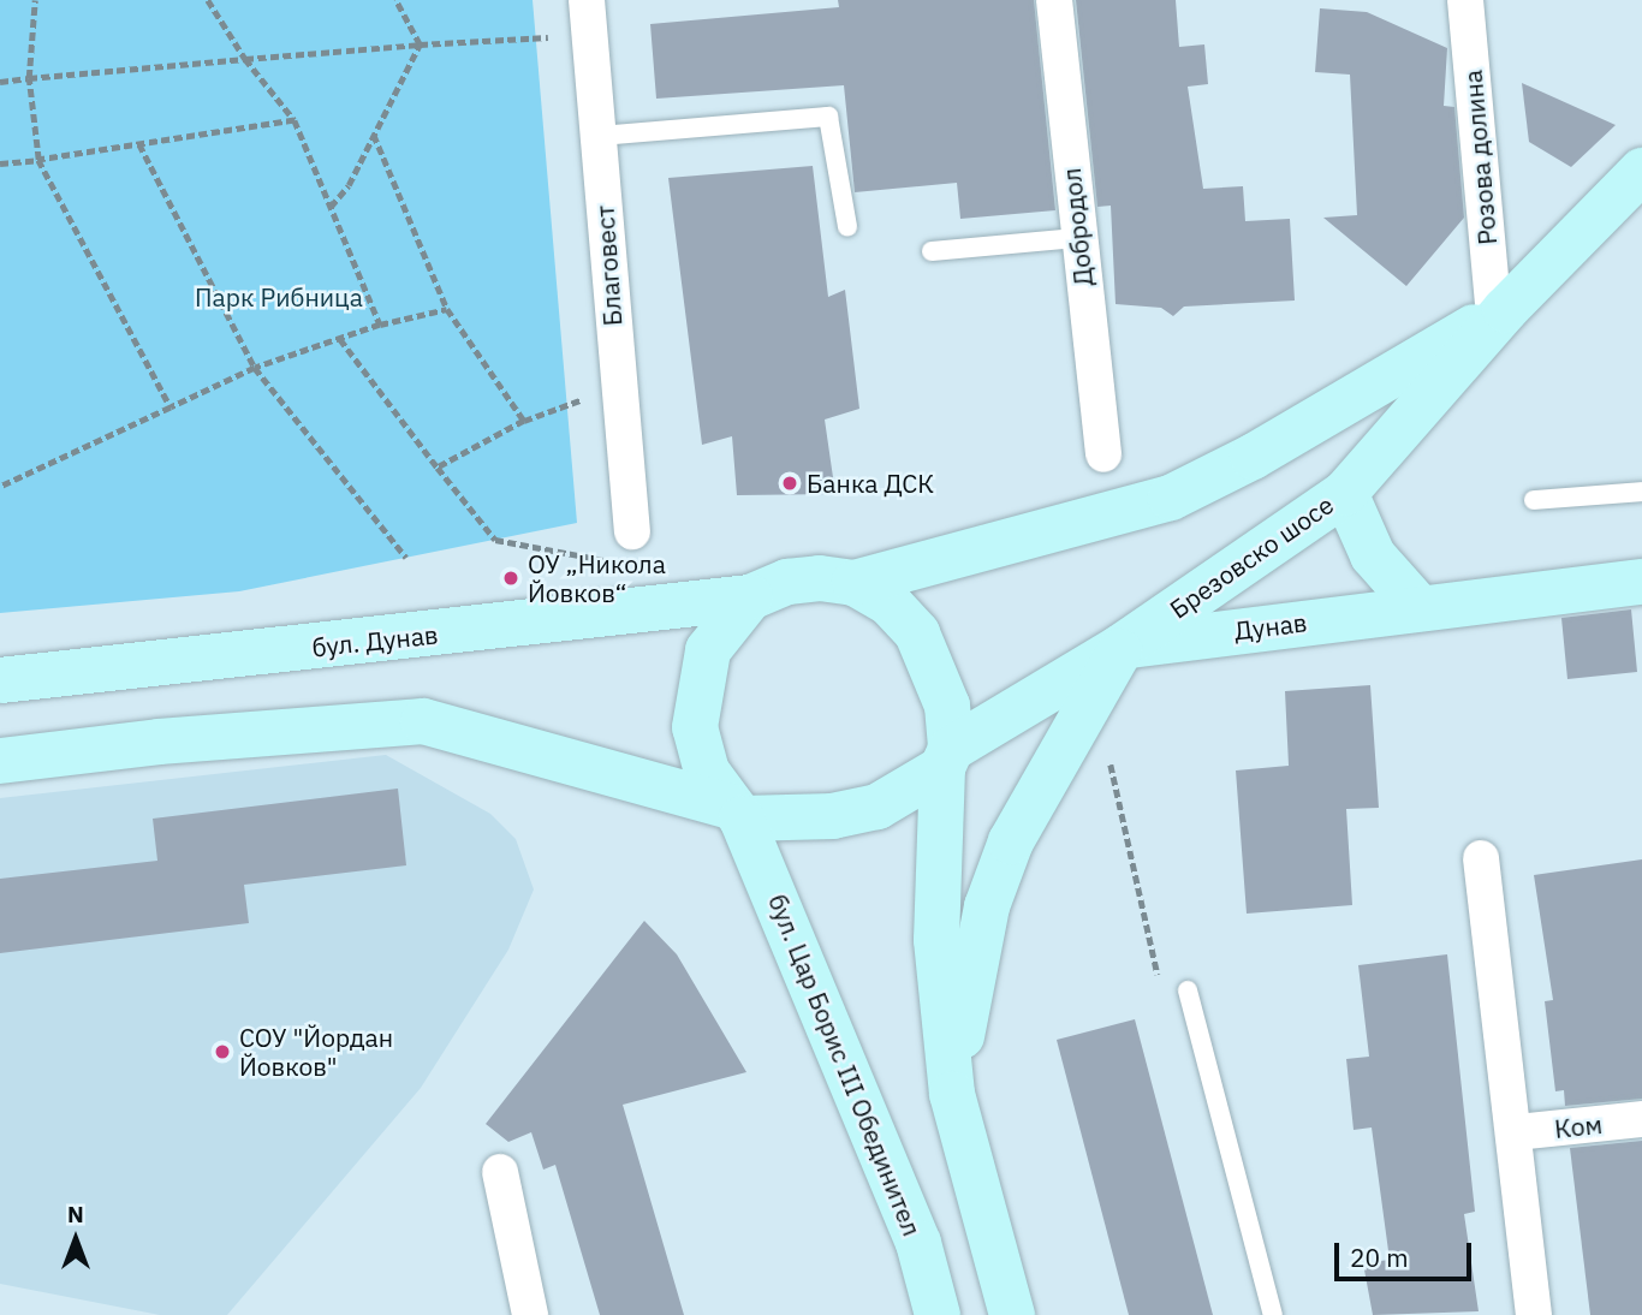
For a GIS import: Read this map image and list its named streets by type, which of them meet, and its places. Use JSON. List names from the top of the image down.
{
  "streets": {
    "main road": [
      "Брезовско шосе",
      "Дунав",
      "бул. Дунав",
      "бул. Цар Борис III Обединител"
    ],
    "street": [
      "Розова долина",
      "Добродол",
      "Благовест",
      "Ком"
    ]
  },
  "crossings": [
    ["Розова долина", "Брезовско шосе"],
    ["Брезовско шосе", "Дунав"],
    ["Брезовско шосе", "бул. Дунав"],
    ["Брезовско шосе", "бул. Цар Борис III Обединител"],
    ["бул. Дунав", "бул. Цар Борис III Обединител"]
  ],
  "parks": ["Парк Рибница"],
  "places": ["Банка ДСК", "ОУ „Никола Йовков“", "СОУ \"Йордан Йовков\""],
  "scale_bar": "20 m",
  "north": "top"
}
